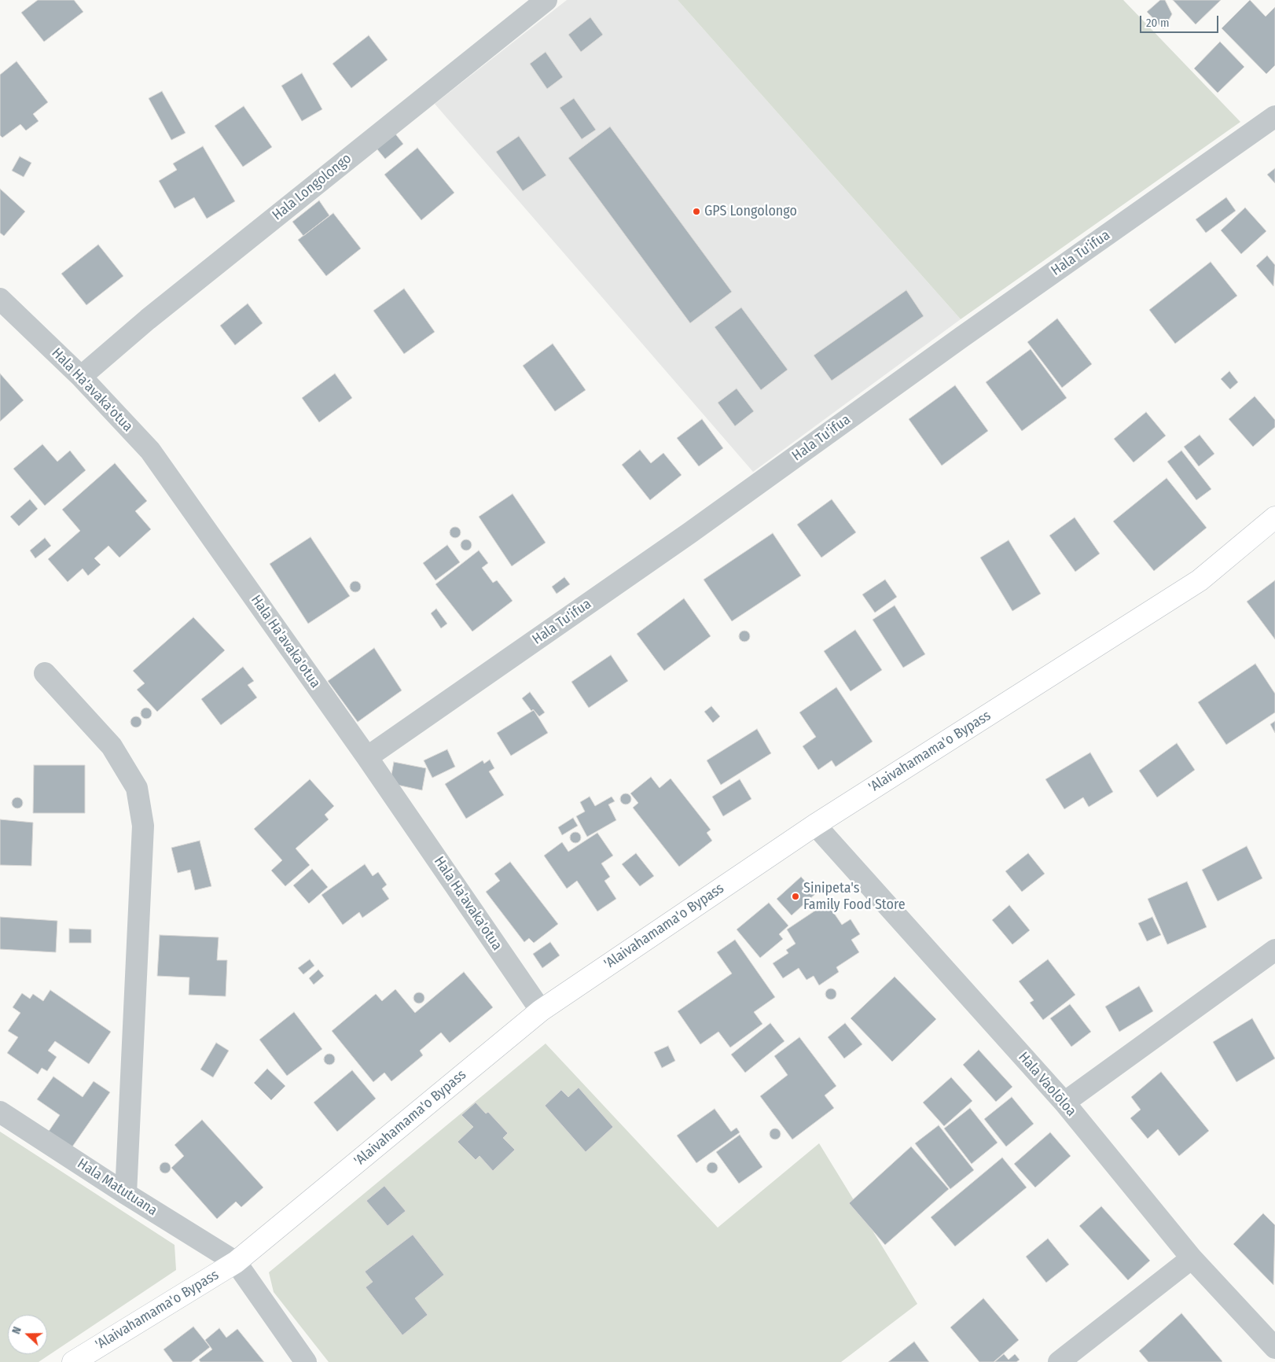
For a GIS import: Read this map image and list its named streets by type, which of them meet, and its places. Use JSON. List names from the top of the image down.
{
  "streets": {
    "main road": ["'Alaivahamama'o Bypass"],
    "street": [
      "Hala Longolongo",
      "Hala Tu'ifua",
      "Hala Ha'avaka'otua",
      "Hala Vaolōloa",
      "Hala Matutuana"
    ]
  },
  "crossings": [
    ["Hala Longolongo", "Hala Ha'avaka'otua"],
    ["Hala Tu'ifua", "Hala Ha'avaka'otua"],
    ["Hala Ha'avaka'otua", "'Alaivahamama'o Bypass"],
    ["'Alaivahamama'o Bypass", "Hala Vaolōloa"],
    ["'Alaivahamama'o Bypass", "Hala Matutuana"]
  ],
  "places": ["GPS Longolongo", "Sinipeta's Family Food Store"],
  "scale_bar": "20 m",
  "north": "left"
}
